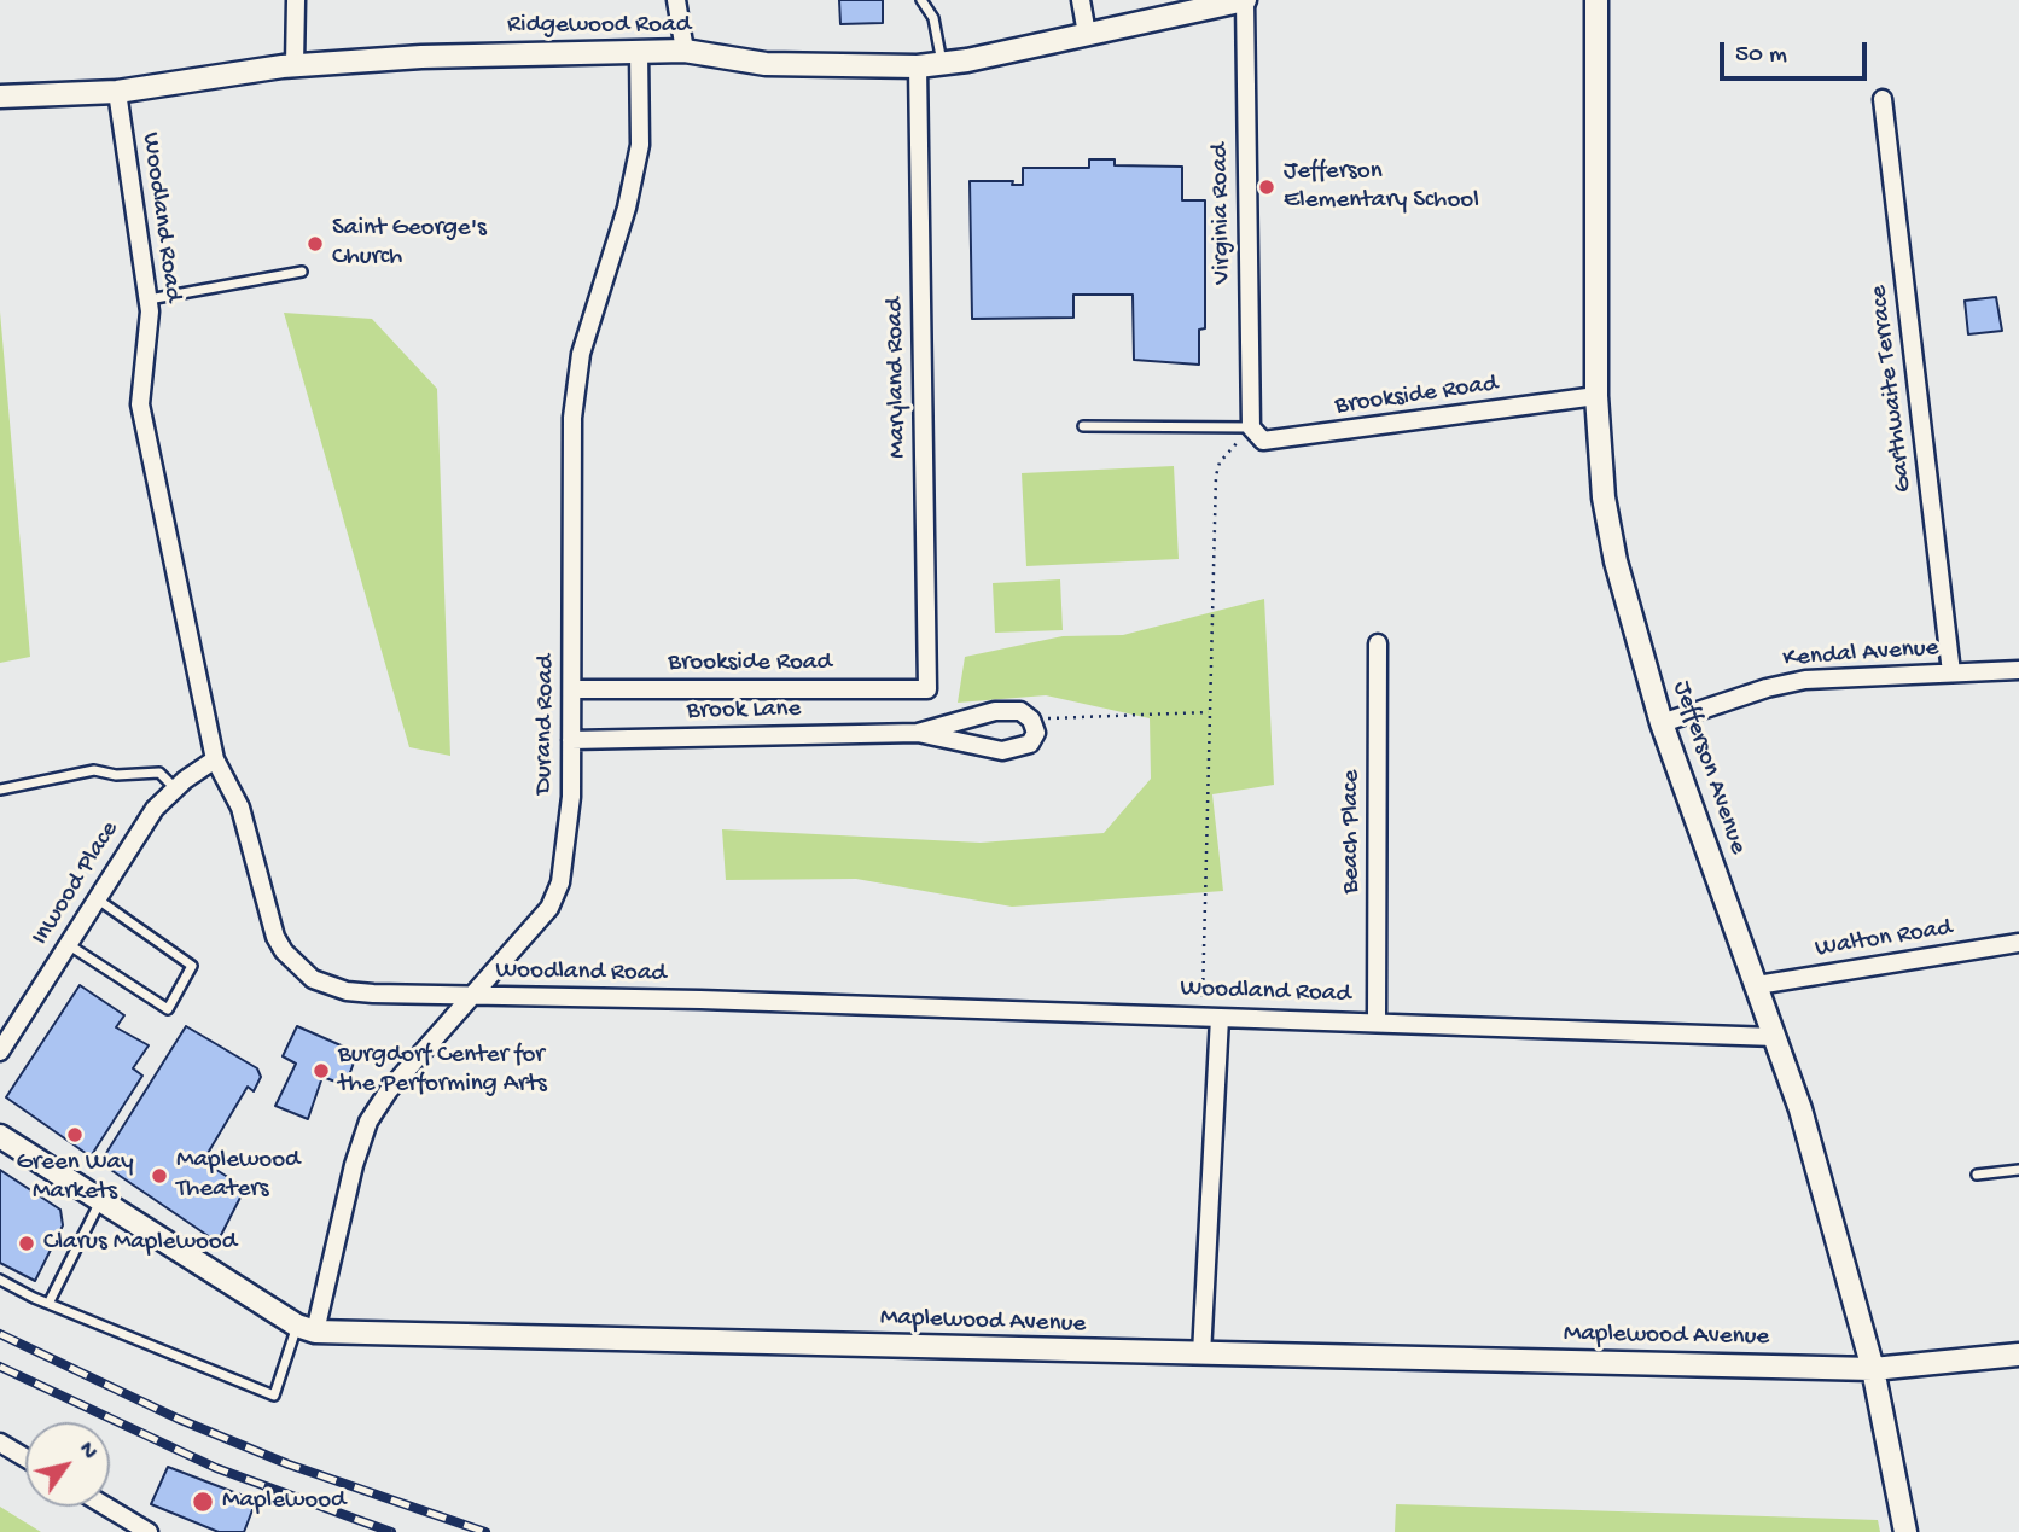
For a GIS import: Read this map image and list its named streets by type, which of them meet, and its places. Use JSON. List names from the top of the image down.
{
  "streets": {
    "street": [
      "Ridgewood Road",
      "Virginia Road",
      "Woodland Road",
      "Maryland Road",
      "Garthwaite Terrace",
      "Brookside Road",
      "Kendal Avenue",
      "Brook Lane",
      "Durand Road",
      "Jefferson Avenue",
      "Beach Place",
      "Inwood Place",
      "Walton Road",
      "Maplewood Avenue"
    ]
  },
  "crossings": [
    ["Ridgewood Road", "Virginia Road"],
    ["Ridgewood Road", "Woodland Road"],
    ["Ridgewood Road", "Maryland Road"],
    ["Ridgewood Road", "Durand Road"],
    ["Virginia Road", "Brookside Road"],
    ["Woodland Road", "Durand Road"],
    ["Woodland Road", "Jefferson Avenue"],
    ["Woodland Road", "Beach Place"],
    ["Woodland Road", "Inwood Place"],
    ["Maryland Road", "Brookside Road"],
    ["Garthwaite Terrace", "Kendal Avenue"],
    ["Brookside Road", "Durand Road"],
    ["Brookside Road", "Jefferson Avenue"],
    ["Kendal Avenue", "Jefferson Avenue"],
    ["Brook Lane", "Durand Road"],
    ["Durand Road", "Maplewood Avenue"],
    ["Jefferson Avenue", "Walton Road"],
    ["Jefferson Avenue", "Maplewood Avenue"]
  ],
  "places": [
    "Jefferson Elementary School",
    "Saint George's Church",
    "Burgdorf Center for the Performing Arts",
    "Green Way Markets",
    "Maplewood Theaters",
    "Clarus Maplewood",
    "Maplewood"
  ],
  "scale_bar": "50 m",
  "north": "top right"
}
